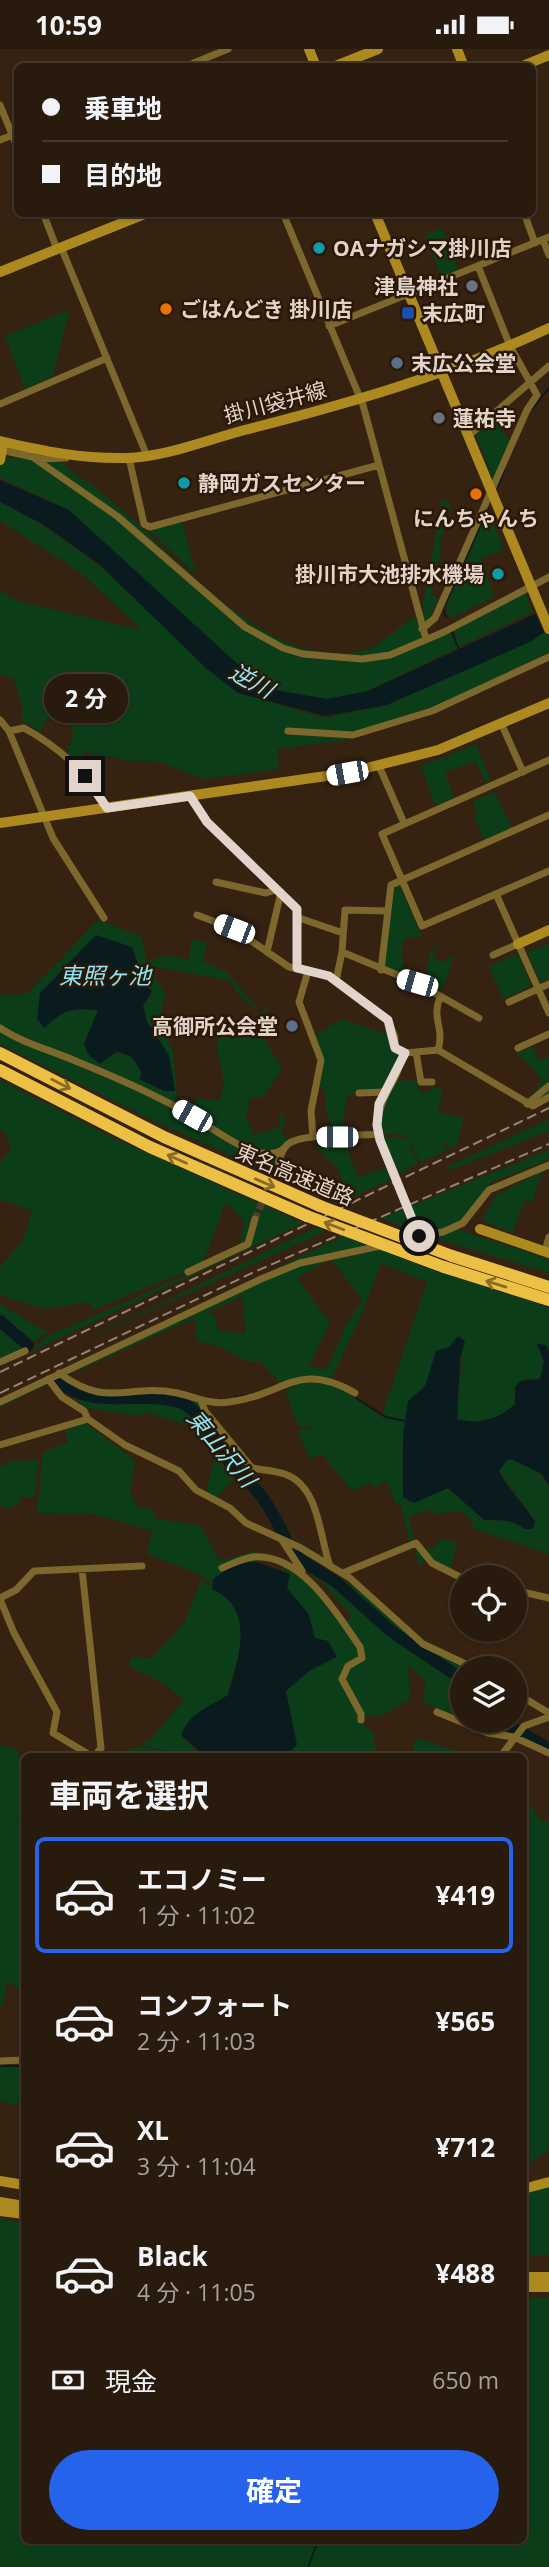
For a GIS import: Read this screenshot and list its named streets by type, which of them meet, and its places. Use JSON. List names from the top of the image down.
{
  "streets": {
    "highway": ["東名高速道路"],
    "street": ["掛川袋井線"]
  },
  "water": ["逆川", "東照ヶ池", "東山沢川"],
  "places": {
    "other": [
      "OAナガシマ掛川店",
      "津島神社",
      "ごはんどき 掛川店",
      "末広公会堂",
      "蓮祐寺",
      "静岡ガスセンター",
      "にんちゃんち",
      "掛川市大池排水機場",
      "高御所公会堂"
    ],
    "transit": ["末広町"]
  },
  "page": {
    "status": "10:59",
    "banner": ["乗車地", "目的地"],
    "bubble": "2 分",
    "heading": "車両を選択",
    "list": [
      {
        "name": "エコノミー",
        "note": "1 分 · 11:02",
        "value": "¥419"
      },
      {
        "name": "コンフォート",
        "note": "2 分 · 11:03",
        "value": "¥565"
      },
      {
        "name": "XL",
        "note": "3 分 · 11:04",
        "value": "¥712"
      },
      {
        "name": "Black",
        "note": "4 分 · 11:05",
        "value": "¥488"
      }
    ],
    "pay": ["現金", "650 m"],
    "buttons": "確定"
  }
}
